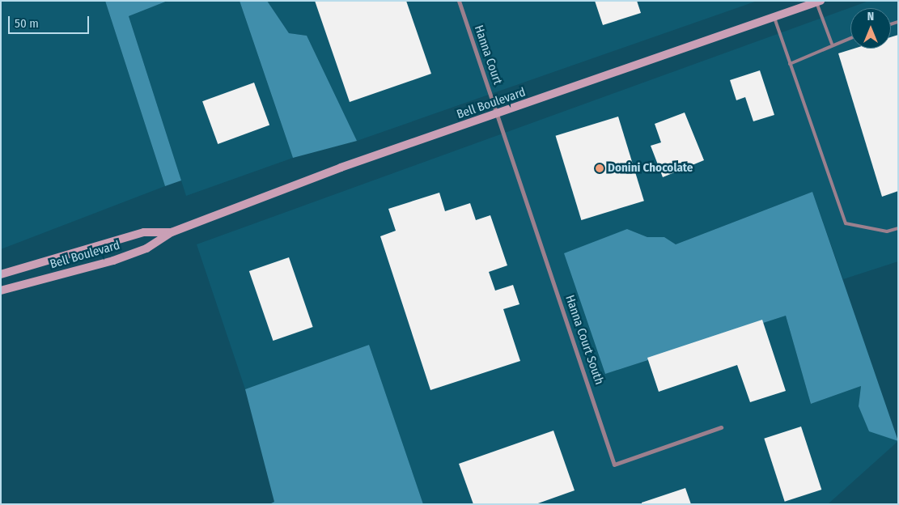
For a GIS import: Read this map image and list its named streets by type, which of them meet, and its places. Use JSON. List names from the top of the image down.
{
  "streets": {
    "main road": ["Bell Boulevard"],
    "street": ["Hanna Court", "Hanna Court South"]
  },
  "crossings": [
    ["Hanna Court", "Bell Boulevard"],
    ["Hanna Court", "Hanna Court South"],
    ["Bell Boulevard", "Hanna Court South"]
  ],
  "places": ["Donini Chocolate"],
  "scale_bar": "50 m",
  "north": "top"
}
